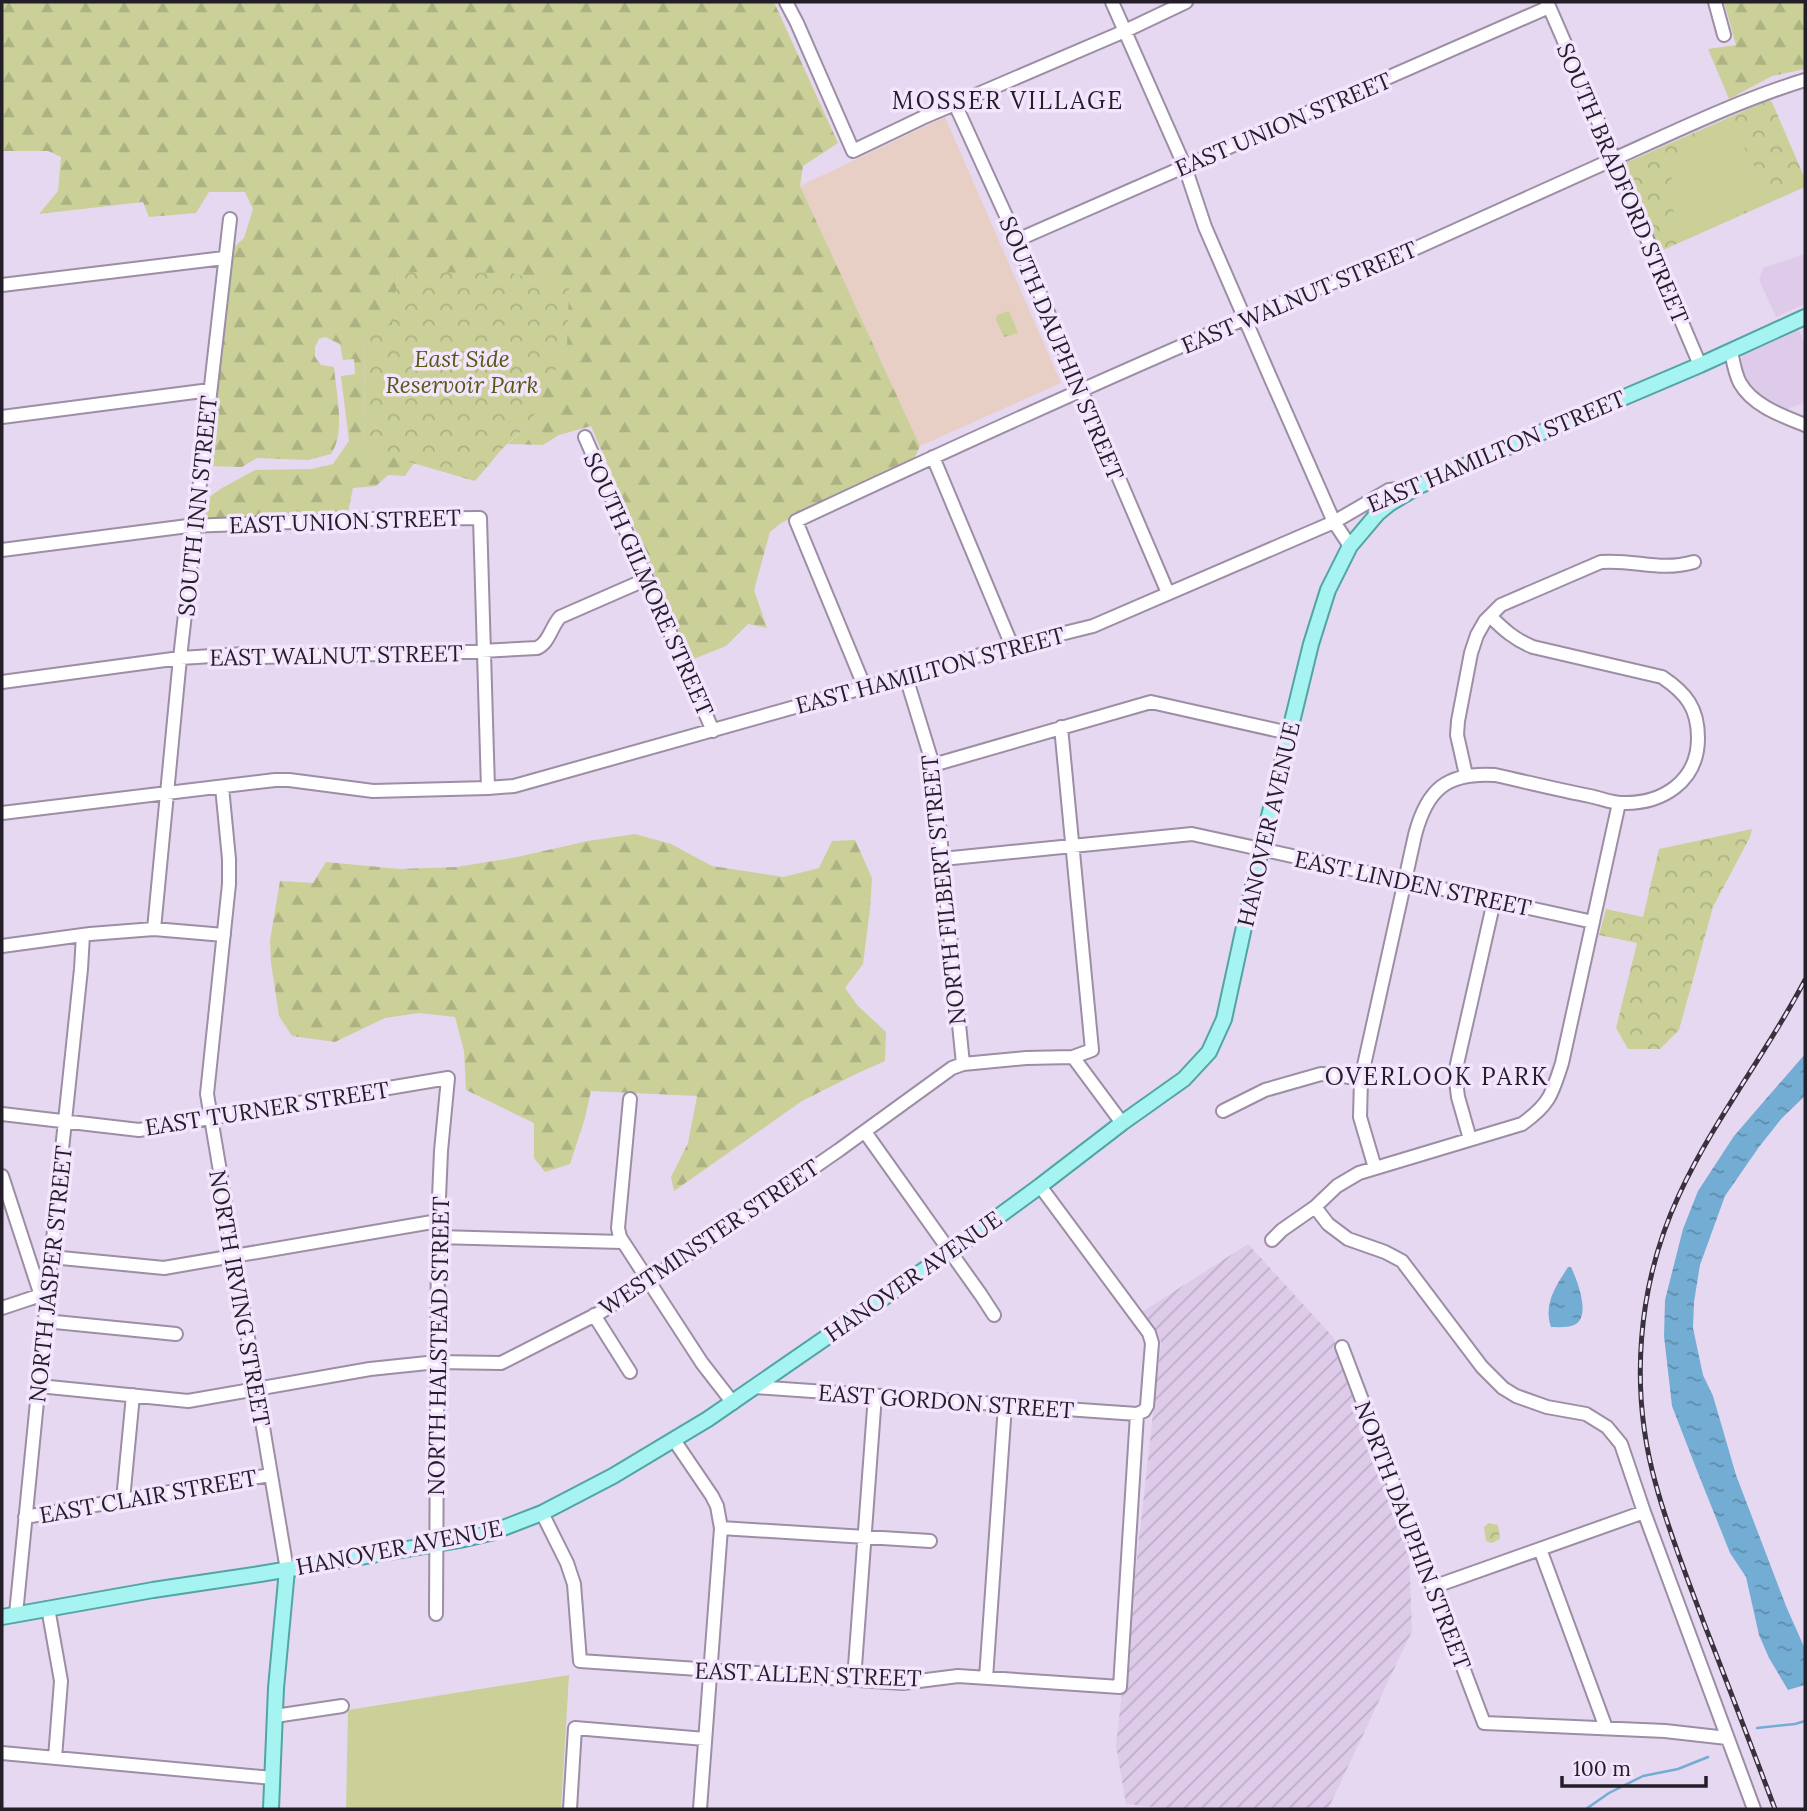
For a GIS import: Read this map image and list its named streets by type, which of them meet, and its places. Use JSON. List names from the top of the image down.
{
  "streets": {
    "main road": ["EAST HAMILTON STREET", "HANOVER AVENUE", "NORTH IRVING STREET"],
    "street": [
      "EAST UNION STREET",
      "SOUTH BRADFORD STREET",
      "EAST WALNUT STREET",
      "SOUTH DAUPHIN STREET",
      "SOUTH INN STREET",
      "SOUTH GILMORE STREET",
      "EAST LINDEN STREET",
      "NORTH FILBERT STREET",
      "EAST TURNER STREET",
      "WESTMINSTER STREET",
      "NORTH JASPER STREET",
      "NORTH HALSTEAD STREET",
      "EAST GORDON STREET",
      "EAST CLAIR STREET",
      "NORTH DAUPHIN STREET",
      "EAST ALLEN STREET"
    ]
  },
  "crossings": [
    ["EAST UNION STREET", "SOUTH BRADFORD STREET"],
    ["EAST UNION STREET", "EAST WALNUT STREET"],
    ["EAST UNION STREET", "SOUTH DAUPHIN STREET"],
    ["EAST UNION STREET", "SOUTH INN STREET"],
    ["SOUTH BRADFORD STREET", "EAST WALNUT STREET"],
    ["SOUTH BRADFORD STREET", "EAST HAMILTON STREET"],
    ["EAST WALNUT STREET", "SOUTH DAUPHIN STREET"],
    ["EAST WALNUT STREET", "EAST HAMILTON STREET"],
    ["EAST WALNUT STREET", "SOUTH INN STREET"],
    ["EAST WALNUT STREET", "SOUTH GILMORE STREET"],
    ["SOUTH DAUPHIN STREET", "EAST HAMILTON STREET"],
    ["EAST HAMILTON STREET", "SOUTH INN STREET"],
    ["EAST HAMILTON STREET", "SOUTH GILMORE STREET"],
    ["EAST HAMILTON STREET", "HANOVER AVENUE"],
    ["EAST HAMILTON STREET", "NORTH FILBERT STREET"],
    ["EAST HAMILTON STREET", "NORTH IRVING STREET"],
    ["HANOVER AVENUE", "EAST LINDEN STREET"],
    ["HANOVER AVENUE", "NORTH JASPER STREET"],
    ["HANOVER AVENUE", "NORTH IRVING STREET"],
    ["HANOVER AVENUE", "NORTH HALSTEAD STREET"],
    ["HANOVER AVENUE", "EAST GORDON STREET"],
    ["HANOVER AVENUE", "EAST ALLEN STREET"],
    ["EAST LINDEN STREET", "NORTH FILBERT STREET"],
    ["NORTH FILBERT STREET", "WESTMINSTER STREET"],
    ["EAST TURNER STREET", "NORTH JASPER STREET"],
    ["EAST TURNER STREET", "NORTH IRVING STREET"],
    ["EAST TURNER STREET", "NORTH HALSTEAD STREET"],
    ["WESTMINSTER STREET", "NORTH HALSTEAD STREET"],
    ["NORTH JASPER STREET", "EAST CLAIR STREET"],
    ["NORTH IRVING STREET", "EAST CLAIR STREET"],
    ["EAST GORDON STREET", "EAST ALLEN STREET"]
  ],
  "districts": ["MOSSER VILLAGE", "OVERLOOK PARK"],
  "parks": ["East Side Reservoir Park"],
  "scale_bar": "100 m"
}
